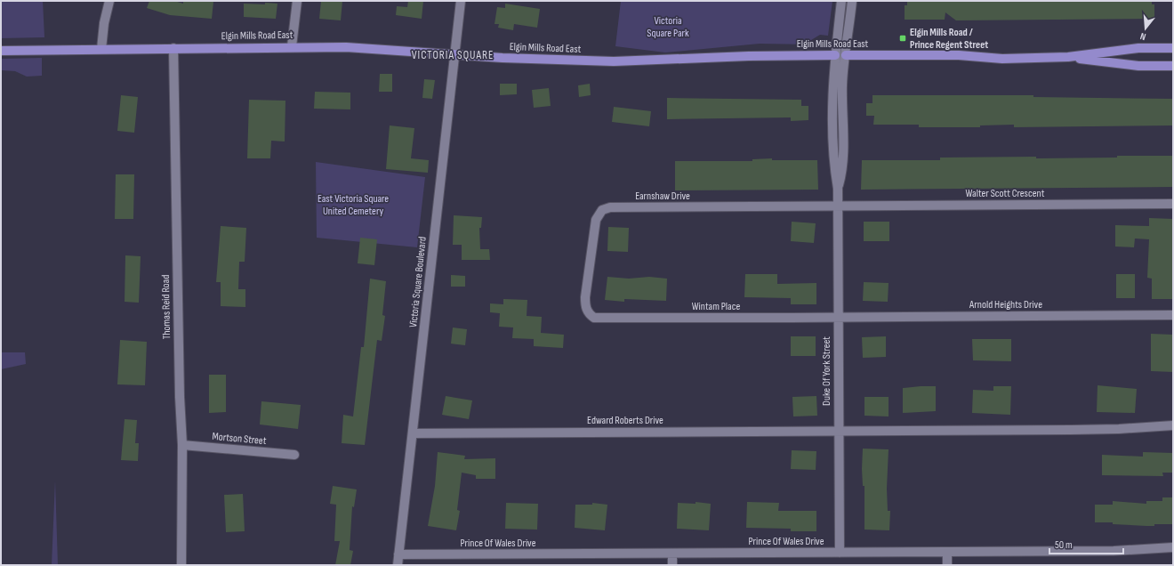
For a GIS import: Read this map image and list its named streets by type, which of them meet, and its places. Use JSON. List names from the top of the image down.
{
  "streets": {
    "main road": ["Elgin Mills Road East"],
    "street": [
      "Walter Scott Crescent",
      "Earnshaw Drive",
      "Victoria Square Boulevard",
      "Arnold Heights Drive",
      "Wintam Place",
      "Thomas Reid Road",
      "Duke Of York Street",
      "Edward Roberts Drive",
      "Mortson Street",
      "Prince Of Wales Drive"
    ]
  },
  "crossings": [
    ["Elgin Mills Road East", "Victoria Square Boulevard"],
    ["Elgin Mills Road East", "Thomas Reid Road"],
    ["Elgin Mills Road East", "Duke Of York Street"],
    ["Walter Scott Crescent", "Earnshaw Drive"],
    ["Walter Scott Crescent", "Duke Of York Street"],
    ["Earnshaw Drive", "Wintam Place"],
    ["Earnshaw Drive", "Duke Of York Street"],
    ["Victoria Square Boulevard", "Edward Roberts Drive"],
    ["Victoria Square Boulevard", "Prince Of Wales Drive"],
    ["Arnold Heights Drive", "Wintam Place"],
    ["Arnold Heights Drive", "Duke Of York Street"],
    ["Wintam Place", "Duke Of York Street"],
    ["Thomas Reid Road", "Mortson Street"],
    ["Duke Of York Street", "Edward Roberts Drive"],
    ["Duke Of York Street", "Prince Of Wales Drive"]
  ],
  "districts": ["VICTORIA SQUARE"],
  "parks": ["Victoria Square Park", "East Victoria Square United Cemetery"],
  "places": {
    "transit": ["Elgin Mills Road / Prince Regent Street"]
  },
  "scale_bar": "50 m",
  "north": "bottom"
}
